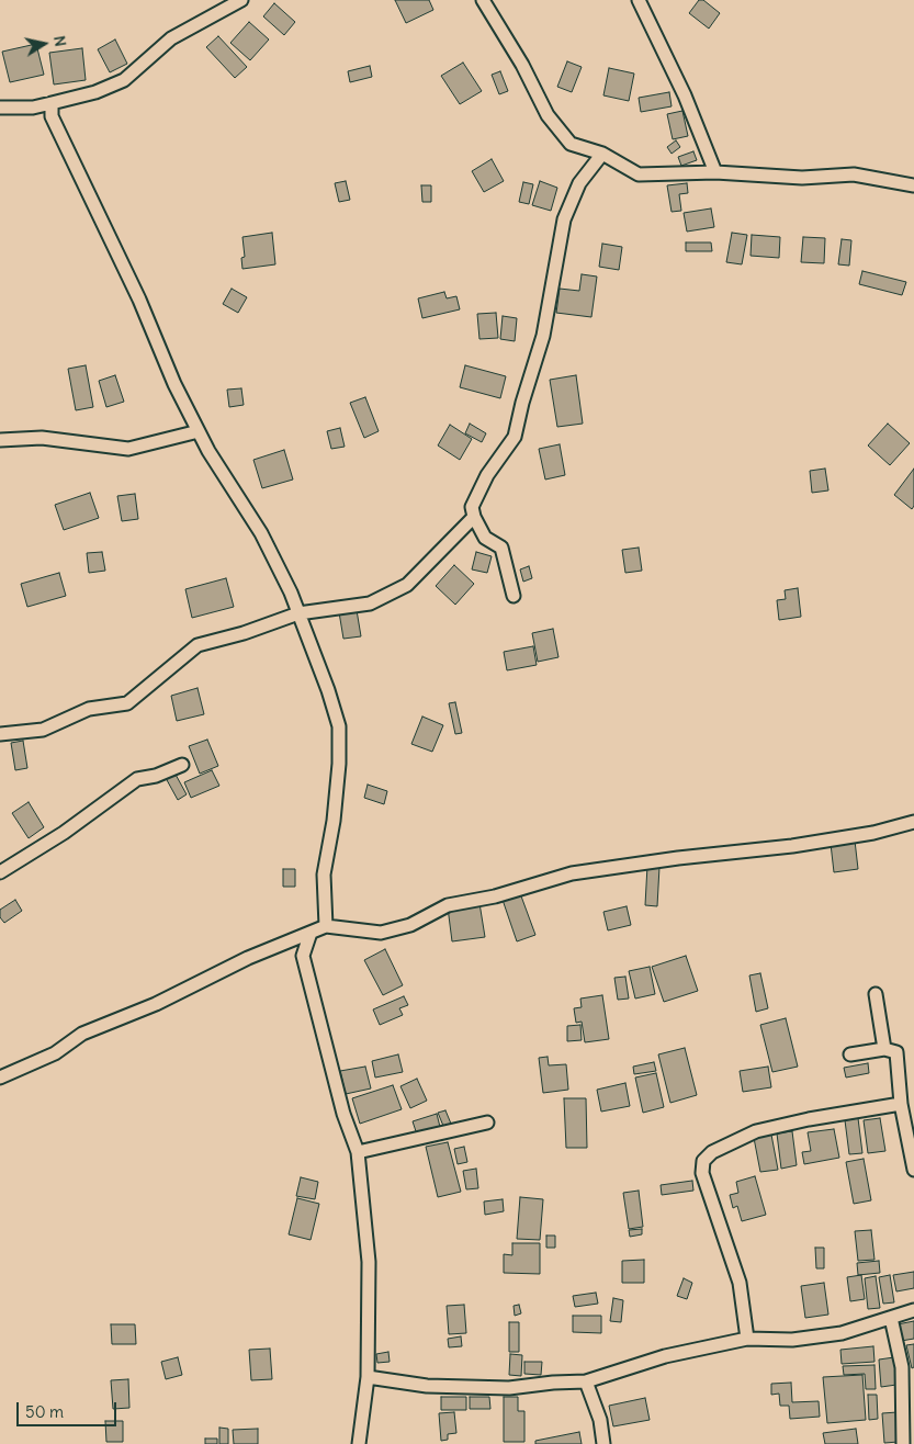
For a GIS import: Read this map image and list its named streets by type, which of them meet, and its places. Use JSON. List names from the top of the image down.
{
  "scale_bar": "50 m",
  "north": "right"
}
